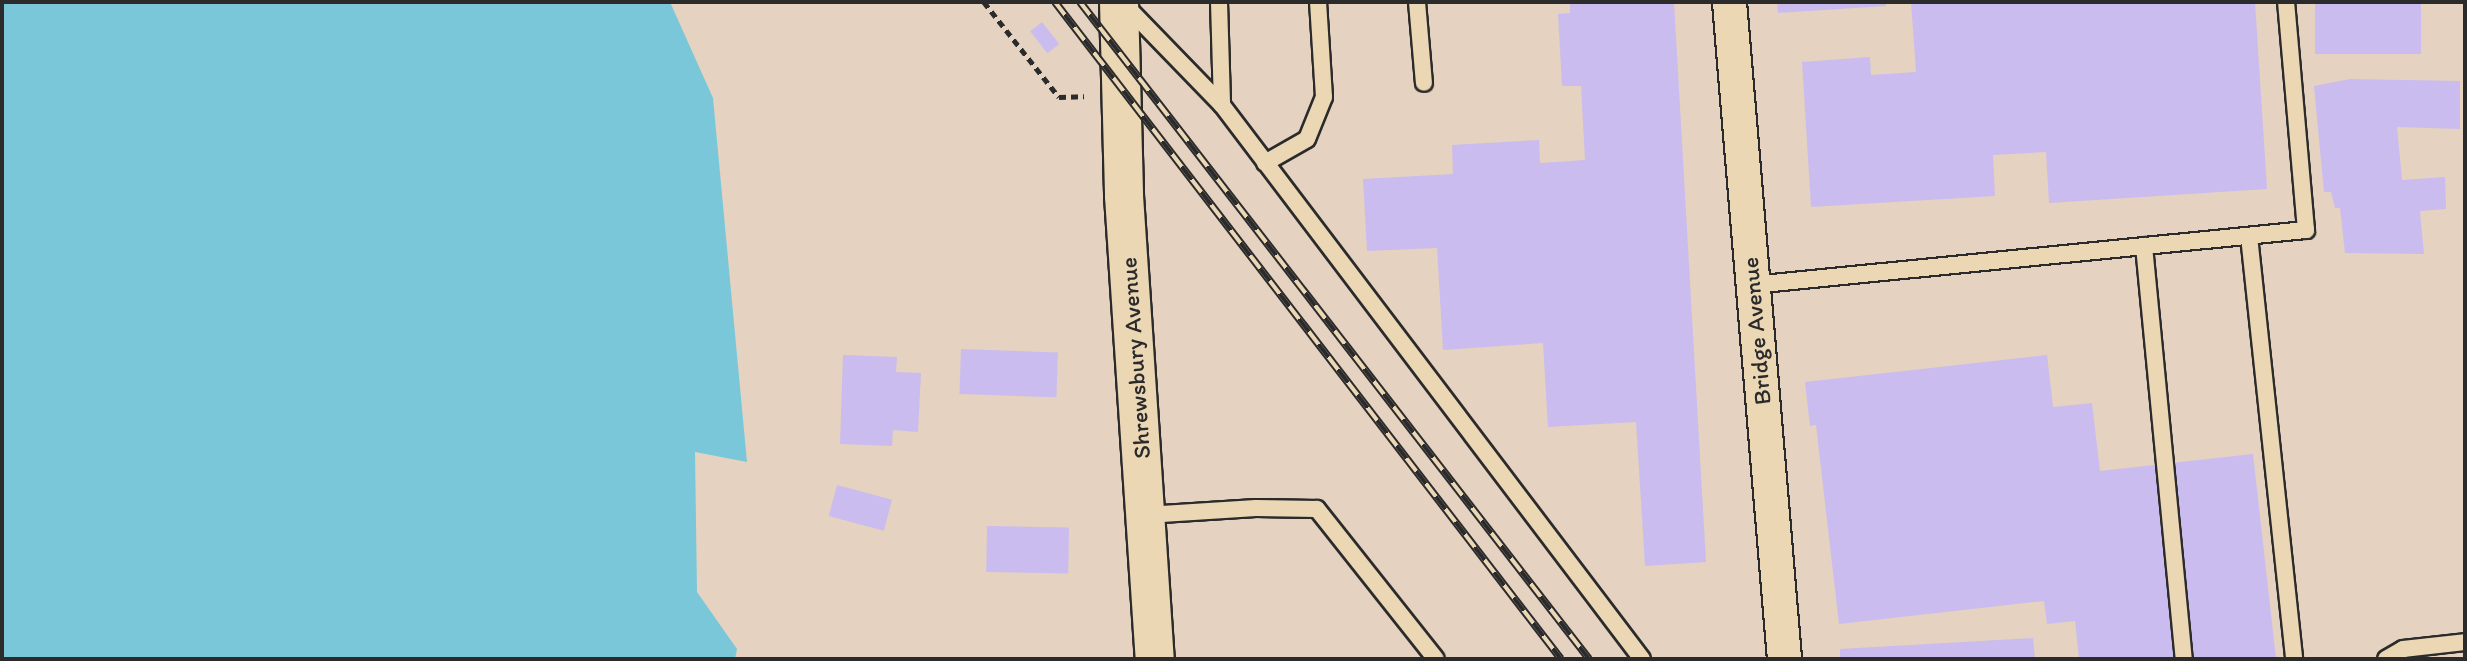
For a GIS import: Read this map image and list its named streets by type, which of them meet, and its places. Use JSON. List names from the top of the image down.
{
  "streets": {
    "main road": ["Shrewsbury Avenue"],
    "street": ["Bridge Avenue"]
  }
}
